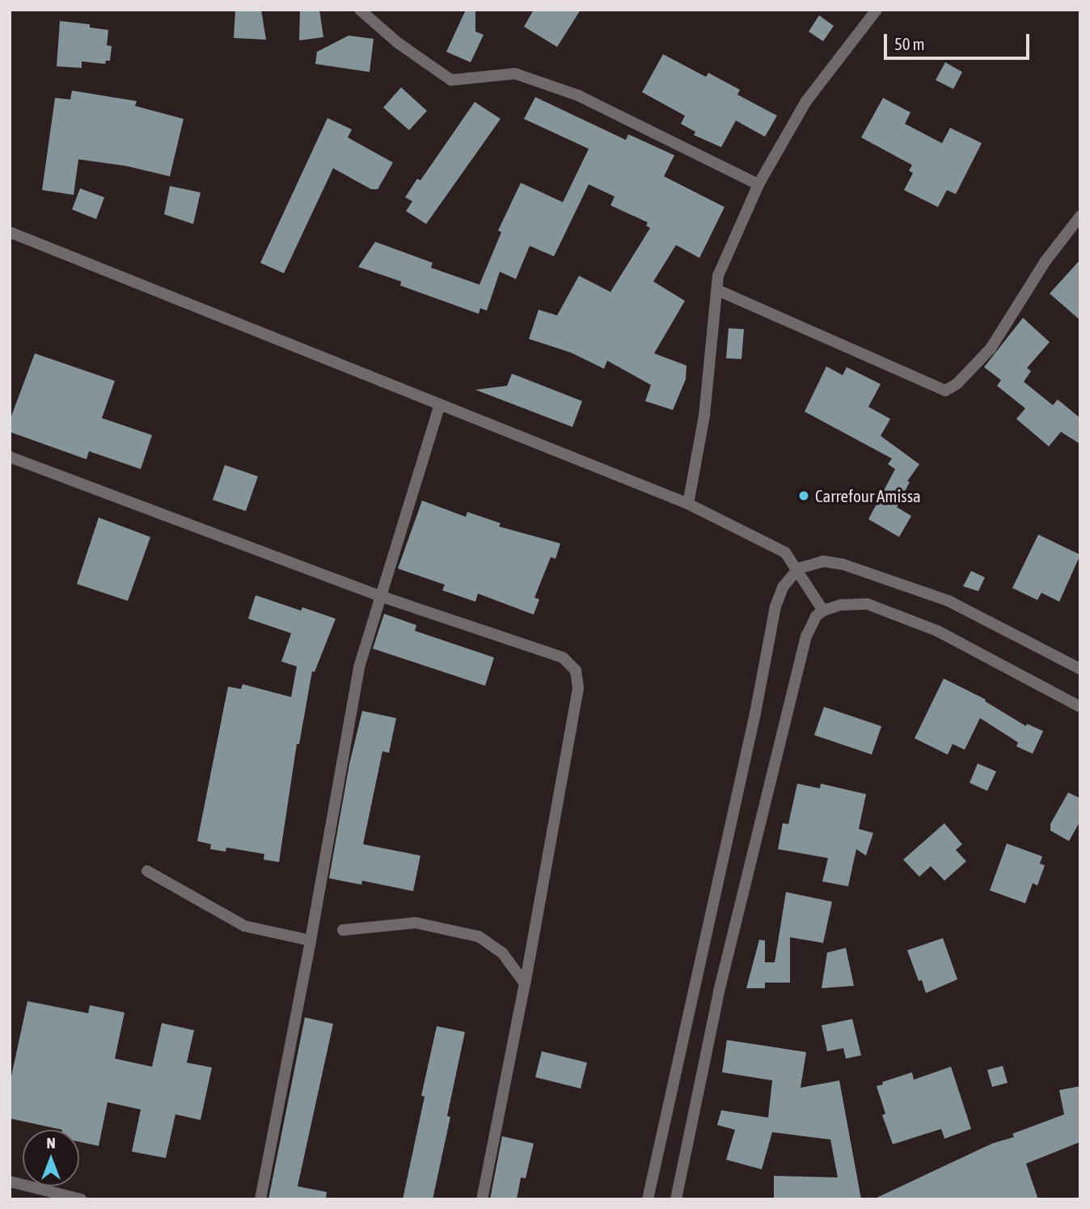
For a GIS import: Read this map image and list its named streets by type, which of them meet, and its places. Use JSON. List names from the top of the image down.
{
  "places": ["Carrefour Amissa"],
  "scale_bar": "50 m",
  "north": "top"
}
